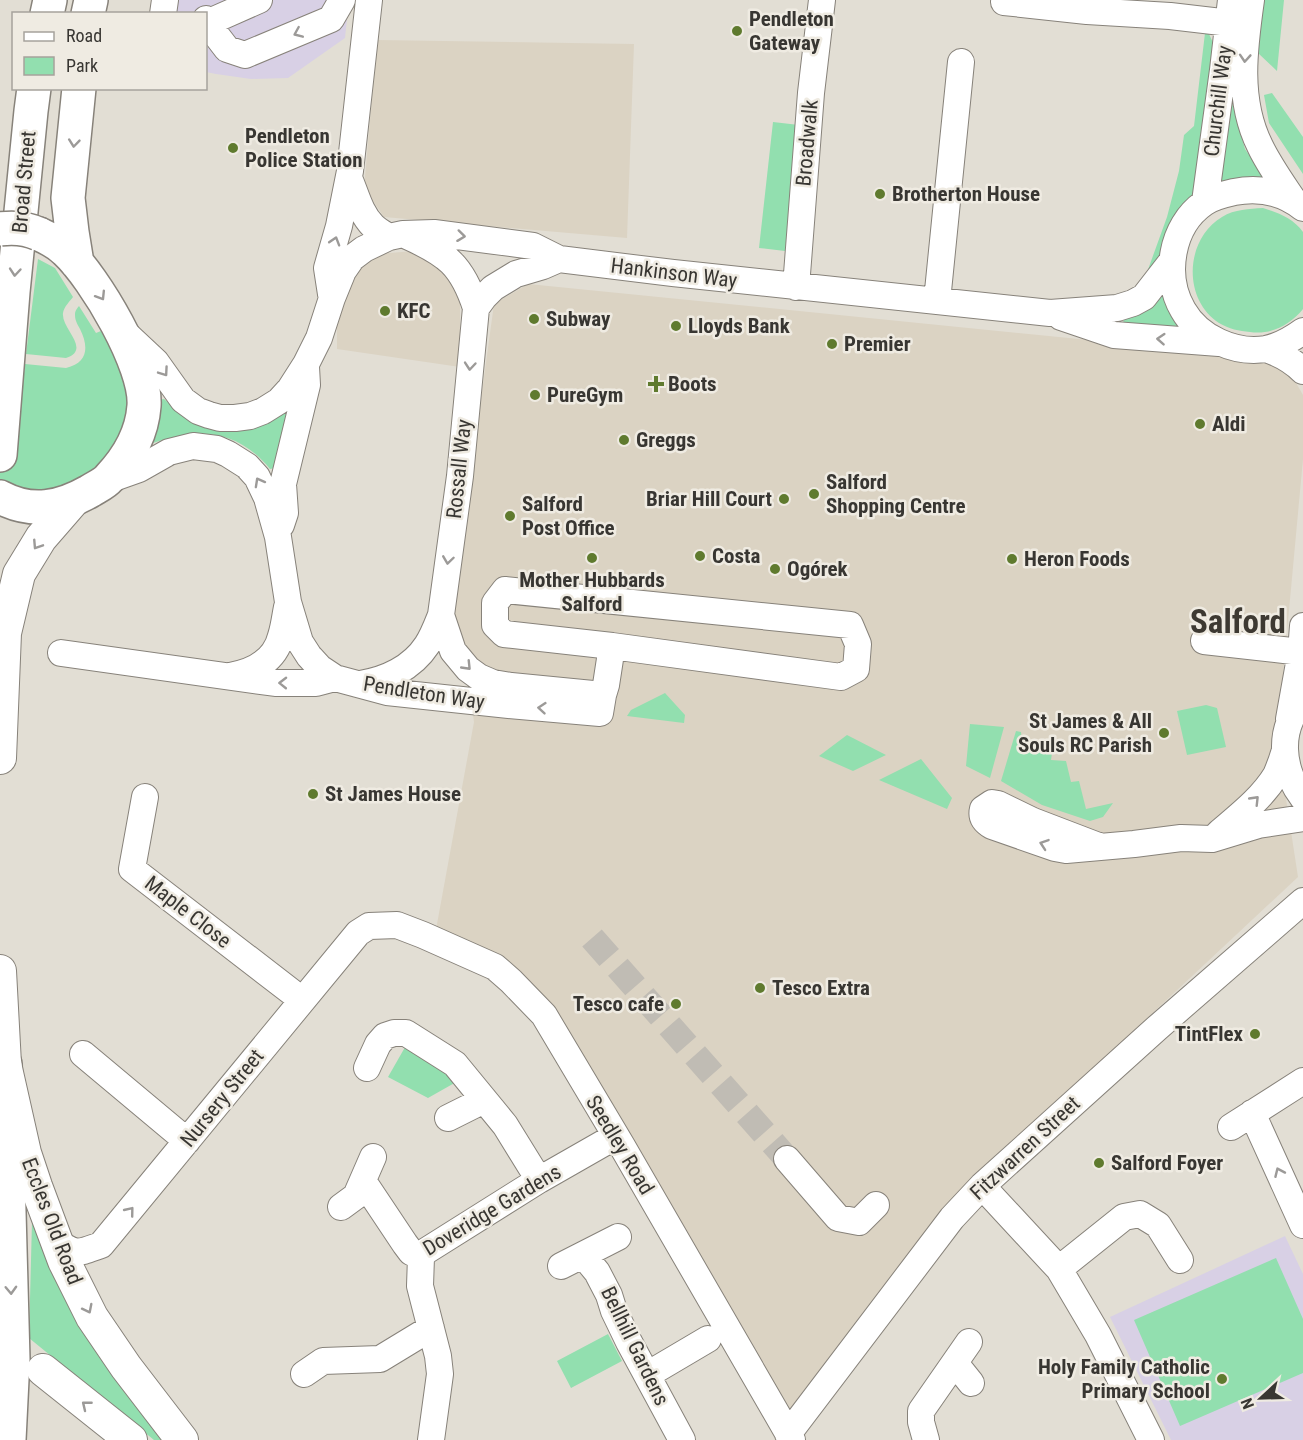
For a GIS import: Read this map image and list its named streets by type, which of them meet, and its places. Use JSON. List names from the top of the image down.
{
  "streets": {
    "highway": ["Broad Street"],
    "main road": ["Eccles Old Road"],
    "street": [
      "Churchill Way",
      "Broadwalk",
      "Hankinson Way",
      "Rossall Way",
      "Pendleton Way",
      "Maple Close",
      "Nursery Street",
      "Seedley Road",
      "Fitzwarren Street",
      "Doveridge Gardens",
      "Bellhill Gardens"
    ]
  },
  "crossings": [
    ["Broadwalk", "Hankinson Way"],
    ["Rossall Way", "Pendleton Way"],
    ["Maple Close", "Nursery Street"],
    ["Nursery Street", "Seedley Road"],
    ["Nursery Street", "Eccles Old Road"],
    ["Seedley Road", "Fitzwarren Street"],
    ["Seedley Road", "Doveridge Gardens"]
  ],
  "one_way": ["Churchill Way", "Pendleton Way"],
  "districts": ["Salford"],
  "places": {
    "other": [
      "Pendleton Gateway",
      "Pendleton Police Station",
      "Brotherton House",
      "KFC",
      "Subway",
      "Lloyds Bank",
      "Premier",
      "PureGym",
      "Aldi",
      "Greggs",
      "Salford Shopping Centre",
      "Briar Hill Court",
      "Salford Post Office",
      "Costa",
      "Mother Hubbards Salford",
      "Heron Foods",
      "Ogórek",
      "St James & All Souls RC Parish",
      "St James House",
      "Tesco Extra",
      "Tesco cafe",
      "TintFlex",
      "Salford Foyer",
      "Holy Family Catholic Primary School"
    ],
    "health": ["Boots"]
  },
  "legend": ["Road", "Park"],
  "north": "left"
}
